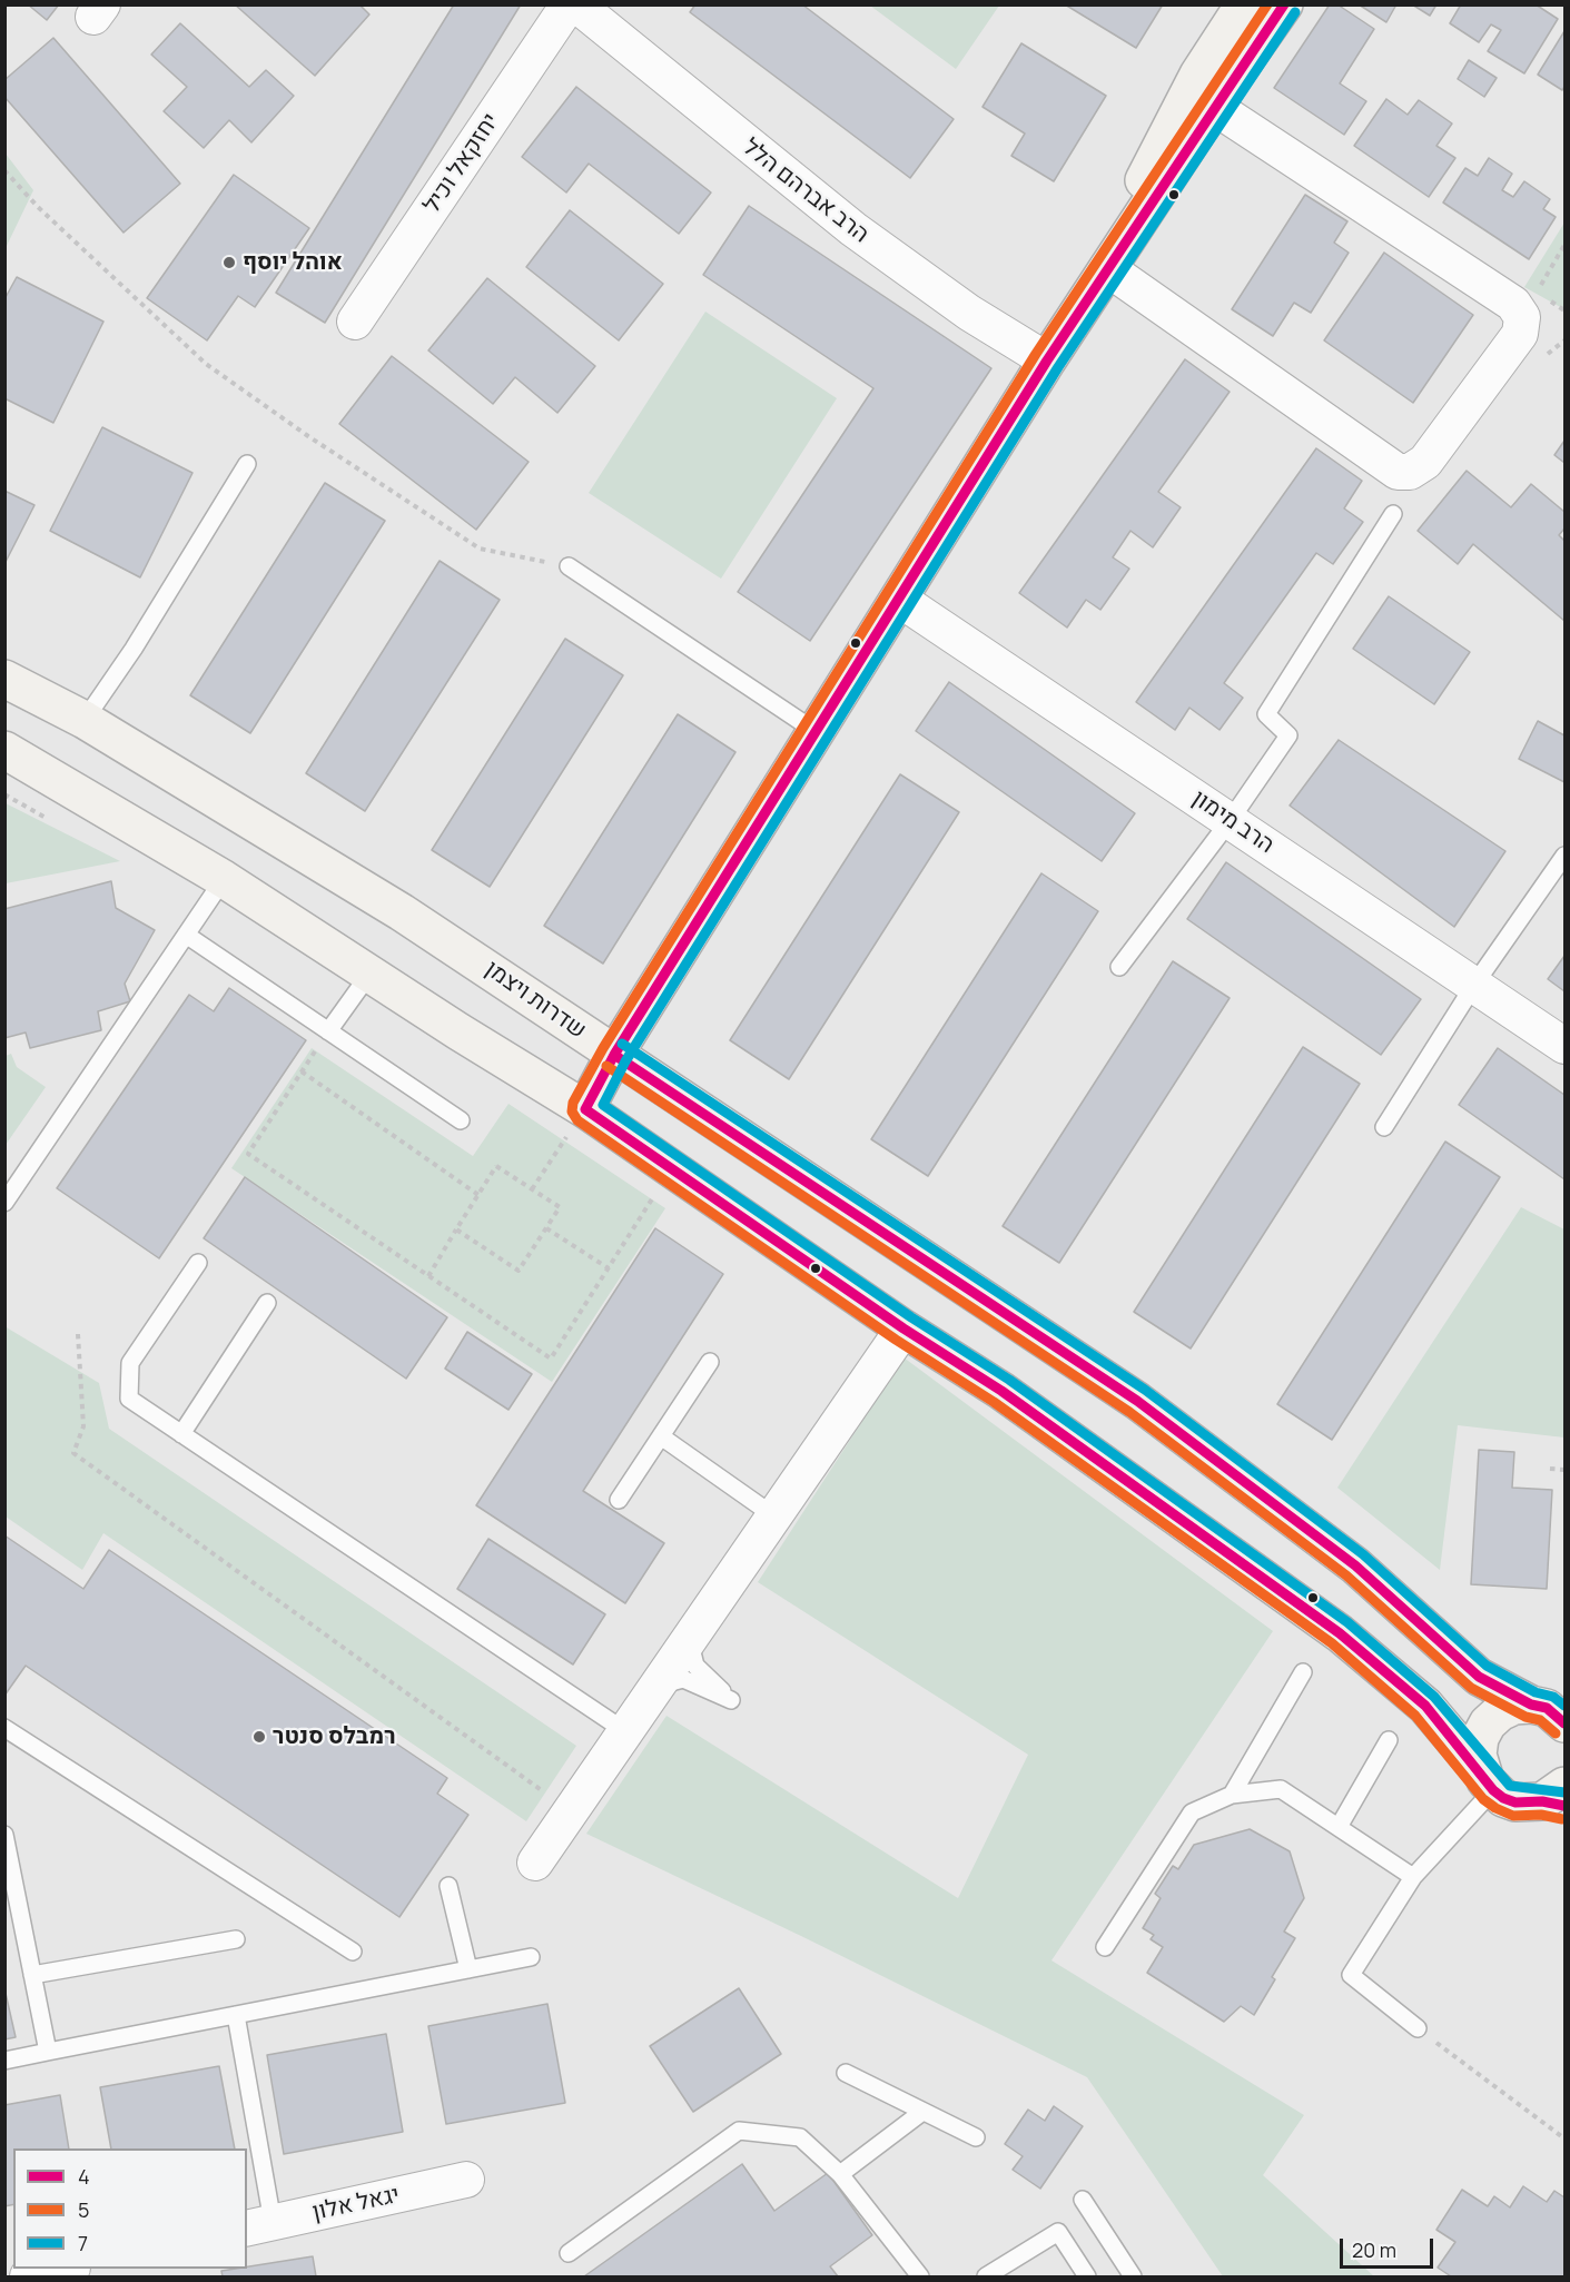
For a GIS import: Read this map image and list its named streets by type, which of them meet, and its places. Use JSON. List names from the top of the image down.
{
  "streets": {
    "main road": ["שדרות ויצמן"],
    "street": [
      "יחזקאל וכיל",
      "הרב אברהם הלל",
      "הרב מימון",
      "יגאל אלון"
    ]
  },
  "places": ["אוהל יוסף", "רמבלס סנטר"],
  "lines": ["transit line 4", "transit line 5", "transit line 7"],
  "legend": ["4", "5", "7"],
  "scale_bar": "20 m"
}
